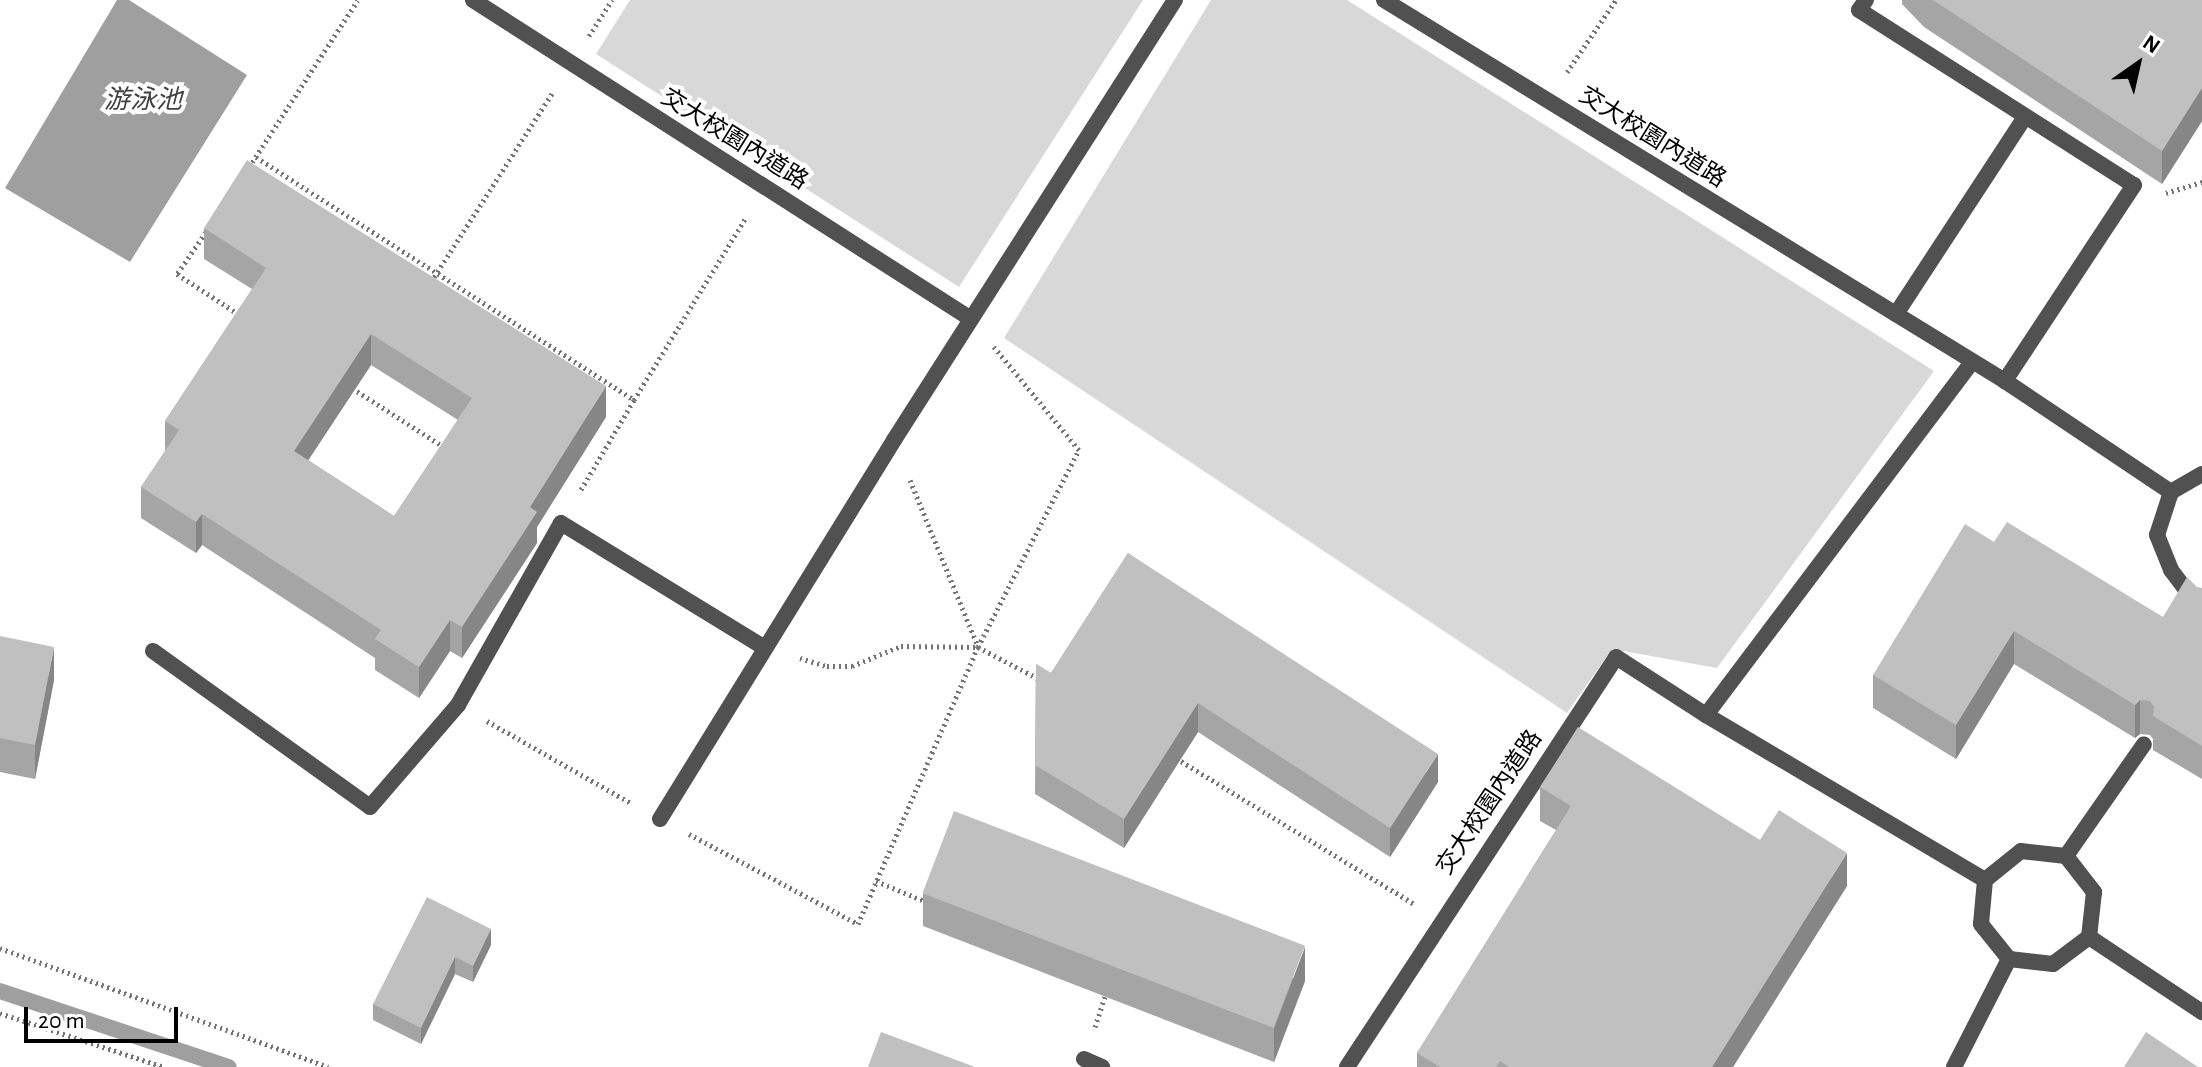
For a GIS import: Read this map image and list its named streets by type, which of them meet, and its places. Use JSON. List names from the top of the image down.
{
  "streets": {
    "lane": ["交大校園內道路"]
  },
  "water": ["游泳池"],
  "scale_bar": "20 m",
  "north": "top right"
}
